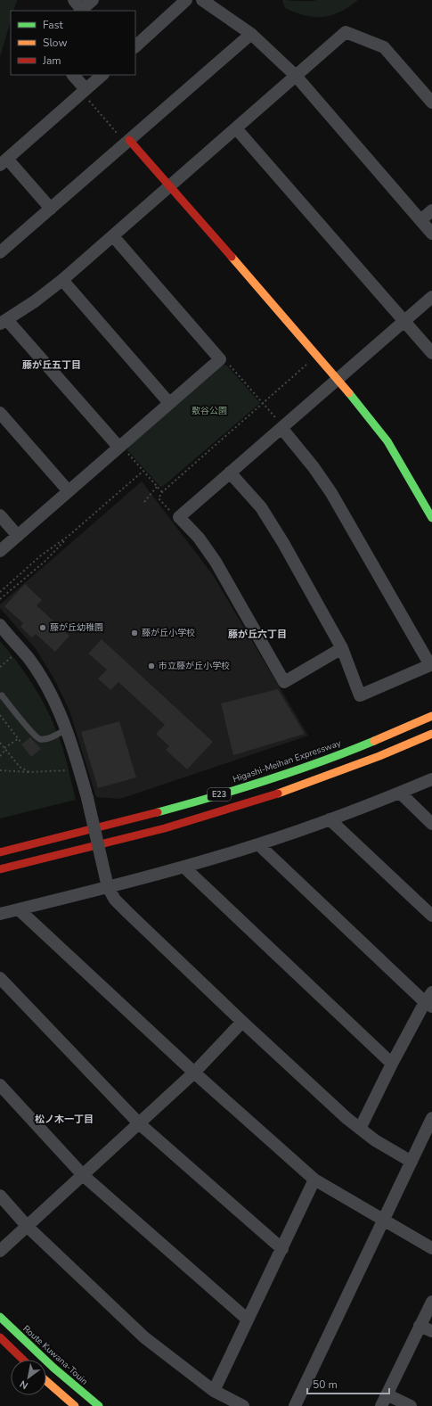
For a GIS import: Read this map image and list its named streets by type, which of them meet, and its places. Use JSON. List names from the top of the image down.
{
  "streets": {
    "main road": ["Higashi-Meihan Expressway", "E23", "Route Kuwana-Touin"]
  },
  "districts": ["藤が丘五丁目", "藤が丘六丁目", "松ノ木一丁目"],
  "parks": ["敷谷公園"],
  "places": ["藤が丘幼稚園", "藤が丘小学校", "市立藤が丘小学校"],
  "legend": ["Fast", "Slow", "Jam"],
  "scale_bar": "50 m",
  "north": "bottom left"
}
